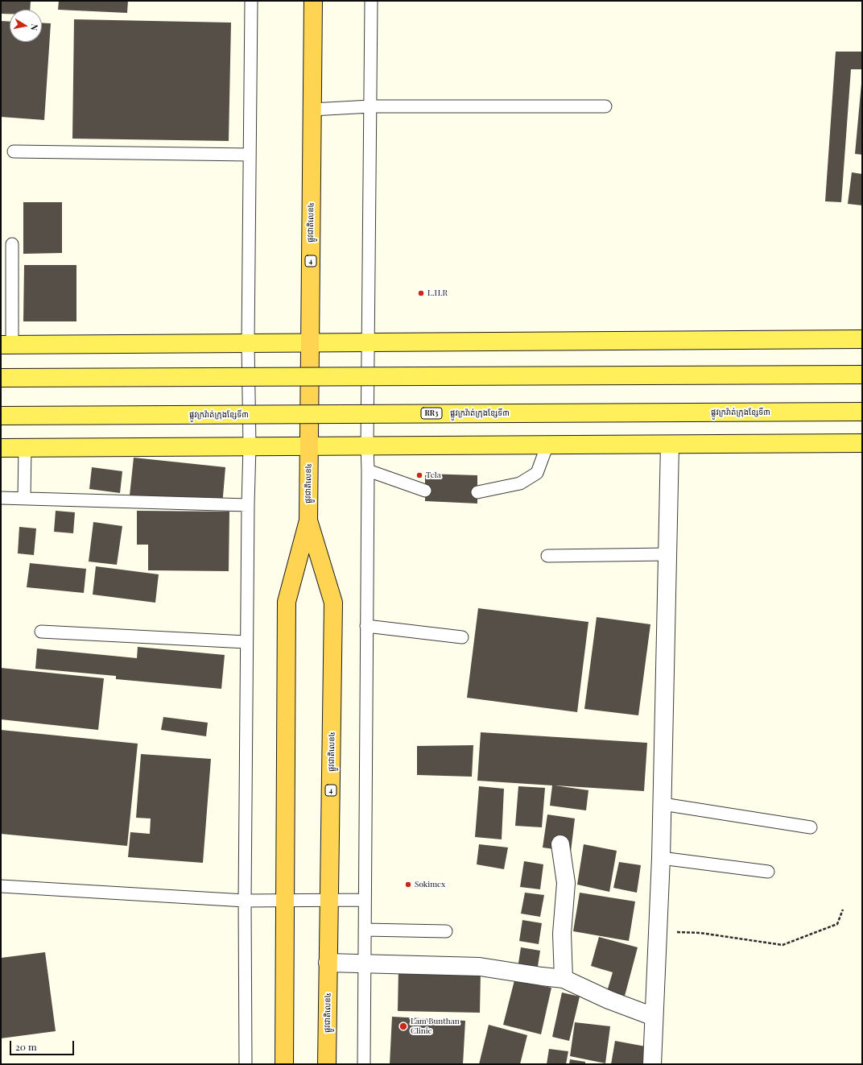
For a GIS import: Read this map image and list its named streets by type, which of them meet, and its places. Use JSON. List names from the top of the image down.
{
  "streets": {
    "highway": ["ផ្លូវជាតិលេខ៤", "4"],
    "main road": ["ផ្លូវក្រវ៉ាត់ក្រុងខ្សែទី៣", "RR3"]
  },
  "places": [
    "L.H.R",
    "Tela",
    "Sokimex",
    "Lam Bunthan Clinic"
  ],
  "scale_bar": "20 m",
  "north": "right"
}
